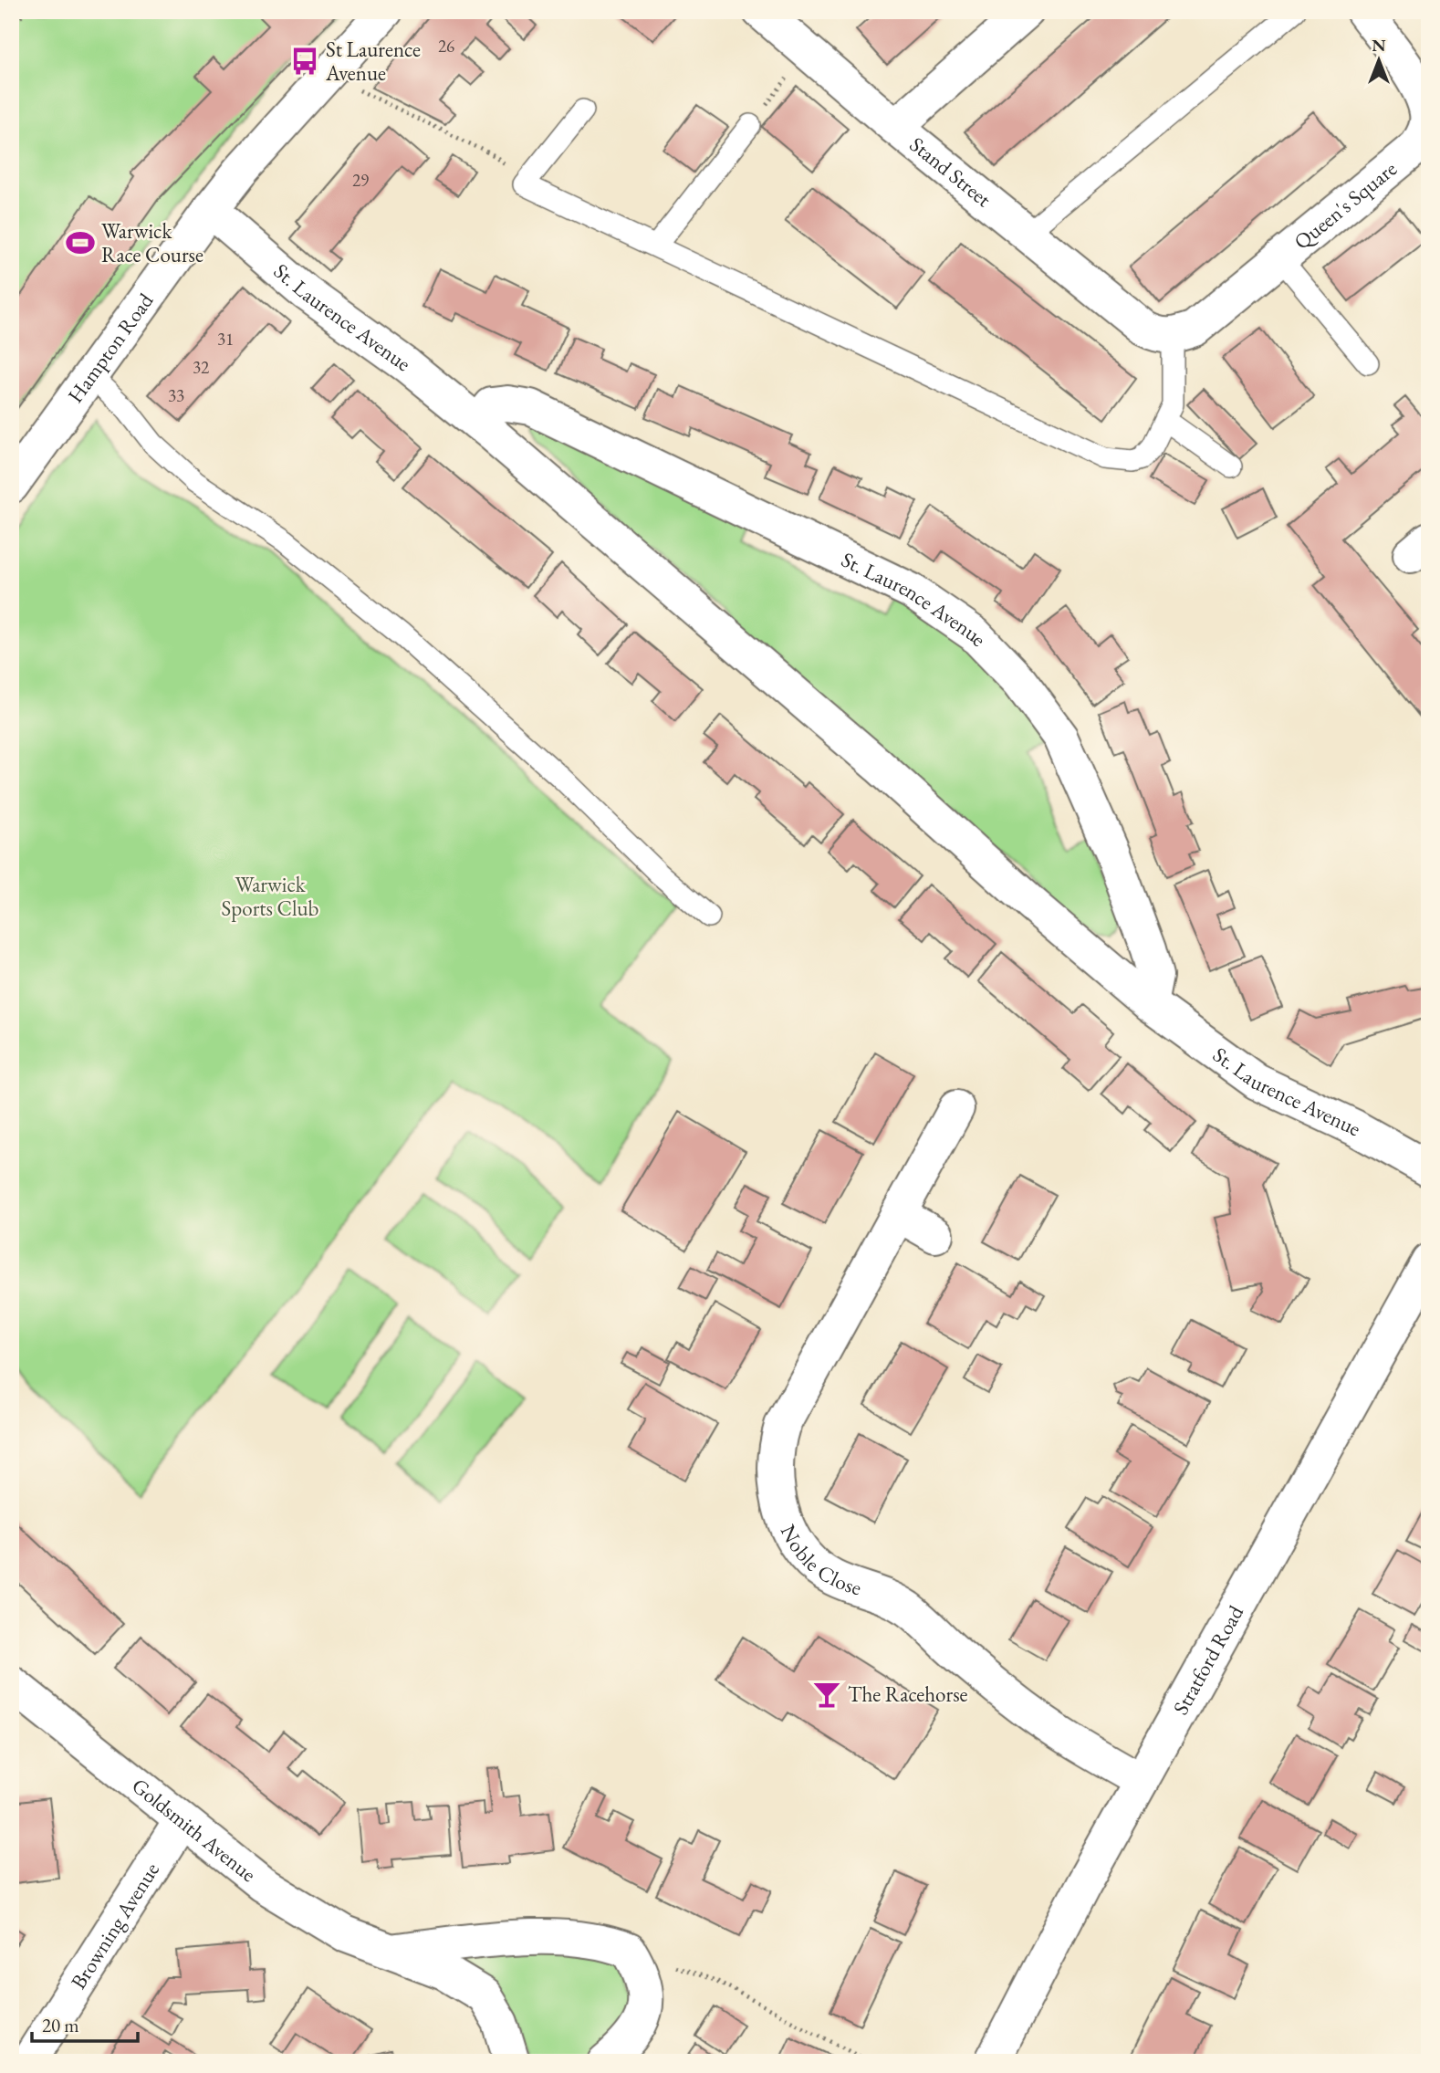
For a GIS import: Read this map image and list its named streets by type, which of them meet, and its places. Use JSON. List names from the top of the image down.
{
  "streets": {
    "street": [
      "Stand Street",
      "Queen's Square",
      "St. Laurence Avenue",
      "Hampton Road",
      "Noble Close",
      "Stratford Road",
      "Goldsmith Avenue",
      "Browning Avenue"
    ]
  },
  "crossings": [
    ["Stand Street", "Queen's Square"],
    ["St. Laurence Avenue", "Hampton Road"],
    ["Noble Close", "Stratford Road"],
    ["Goldsmith Avenue", "Browning Avenue"]
  ],
  "parks": ["Warwick Sports Club"],
  "places": {
    "bus stop": ["St Laurence Avenue"],
    "sports": ["Warwick Race Course"],
    "bar": ["The Racehorse"]
  },
  "house_numbers": [
    "26",
    "29",
    "31",
    "32",
    "33"
  ],
  "scale_bar": "20 m",
  "north": "top"
}
